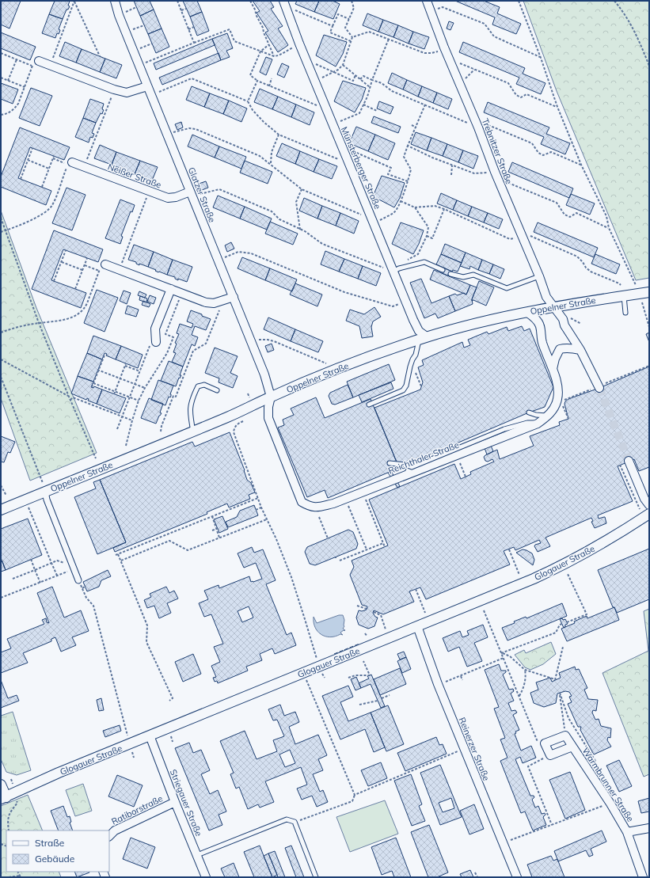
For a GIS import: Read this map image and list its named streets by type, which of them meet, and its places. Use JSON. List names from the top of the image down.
{
  "streets": {
    "street": [
      "Trebnitzer Straße",
      "Münsterberger Straße",
      "Neißer Straße",
      "Glatzer Straße",
      "Oppelner Straße",
      "Reichthaler Straße",
      "Glogauer Straße",
      "Reinerzer Straße",
      "Warmbrunner Straße",
      "Striegauer Straße",
      "Ratiborstraße"
    ]
  },
  "crossings": [
    ["Trebnitzer Straße", "Oppelner Straße"],
    ["Münsterberger Straße", "Oppelner Straße"],
    ["Neißer Straße", "Glatzer Straße"],
    ["Glatzer Straße", "Oppelner Straße"],
    ["Glatzer Straße", "Reichthaler Straße"],
    ["Oppelner Straße", "Reichthaler Straße"],
    ["Glogauer Straße", "Reinerzer Straße"],
    ["Glogauer Straße", "Striegauer Straße"],
    ["Striegauer Straße", "Ratiborstraße"]
  ],
  "legend": ["Straße", "Gebäude"]
}
